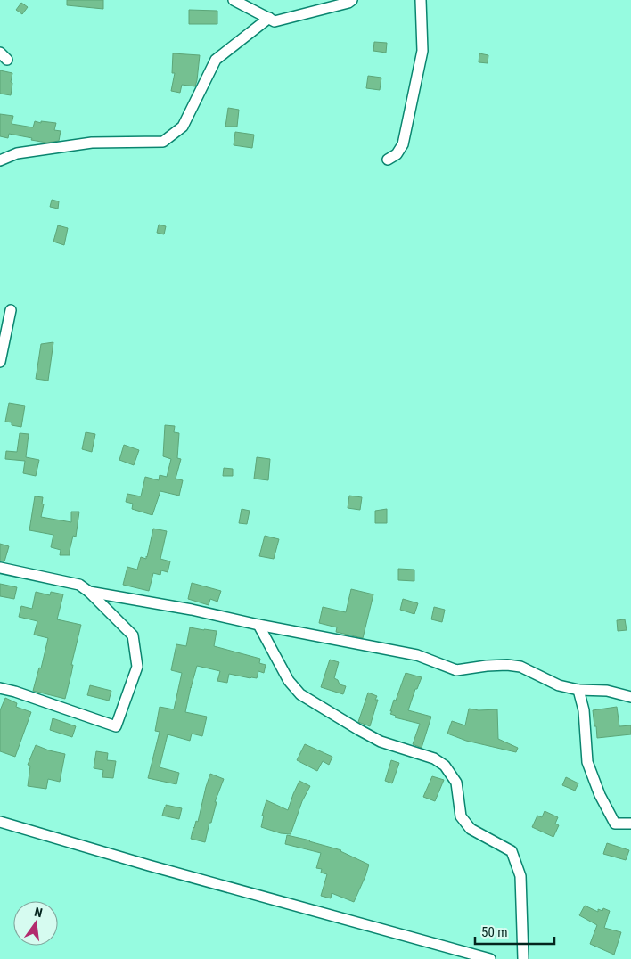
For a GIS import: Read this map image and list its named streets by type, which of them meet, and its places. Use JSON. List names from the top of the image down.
{
  "scale_bar": "50 m",
  "north": "top"
}
